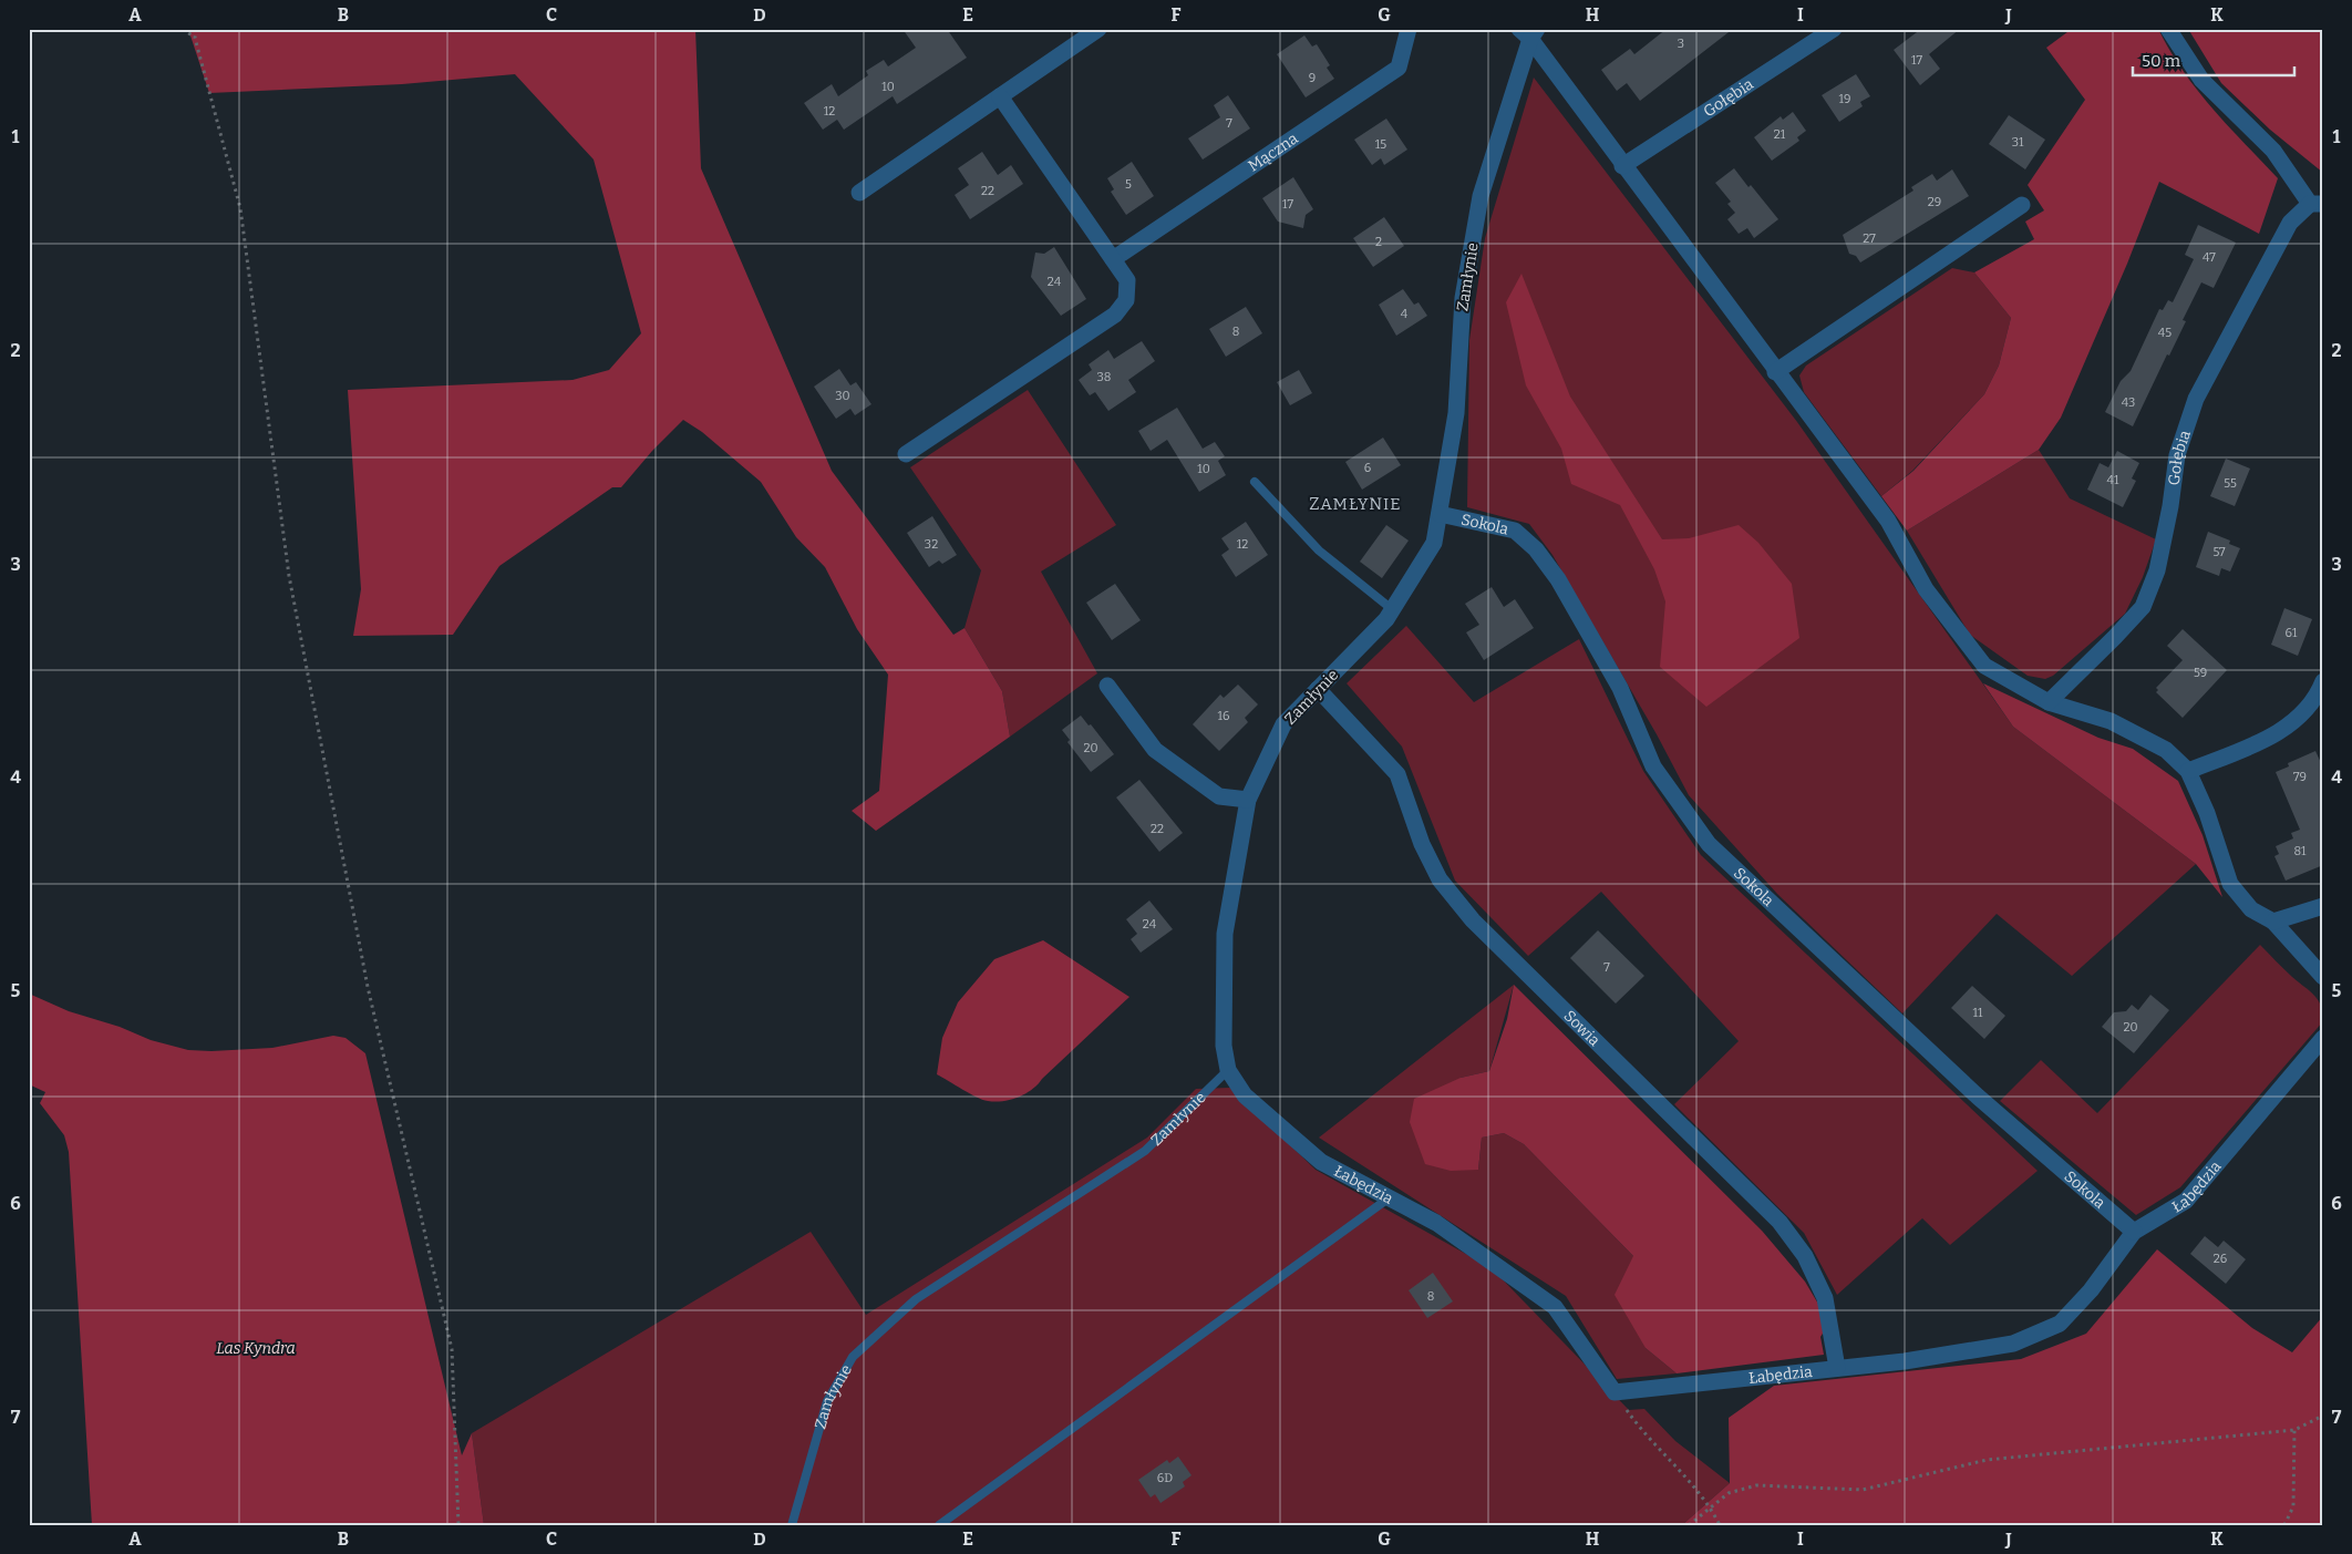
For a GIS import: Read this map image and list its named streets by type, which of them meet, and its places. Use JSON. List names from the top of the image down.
{
  "streets": {
    "street": [
      "Gołębia",
      "Mączna",
      "Zamłynie",
      "Sokola",
      "Sowia",
      "Łabędzia"
    ]
  },
  "crossings": [
    ["Zamłynie", "Sokola"],
    ["Zamłynie", "Sowia"],
    ["Zamłynie", "Łabędzia"],
    ["Sokola", "Łabędzia"],
    ["Sowia", "Łabędzia"]
  ],
  "districts": ["ZAMŁYNIE"],
  "parks": ["Las Kyndra"],
  "house_numbers": [
    "3",
    "17",
    "9",
    "10",
    "19",
    "12",
    "7",
    "21",
    "31",
    "15",
    "5",
    "22",
    "29",
    "17",
    "27",
    "2",
    "47",
    "24",
    "4",
    "8",
    "45",
    "38",
    "30",
    "43",
    "6",
    "10",
    "41",
    "55",
    "32",
    "12",
    "57",
    "61",
    "59",
    "16",
    "20",
    "79",
    "22",
    "81",
    "24",
    "7",
    "11",
    "20",
    "26",
    "8",
    "6D"
  ],
  "scale_bar": "50 m",
  "grid": {
    "columns": [
      "A",
      "B",
      "C",
      "D",
      "E",
      "F",
      "G",
      "H",
      "I",
      "J",
      "K"
    ],
    "rows": [
      "1",
      "2",
      "3",
      "4",
      "5",
      "6",
      "7"
    ]
  }
}
